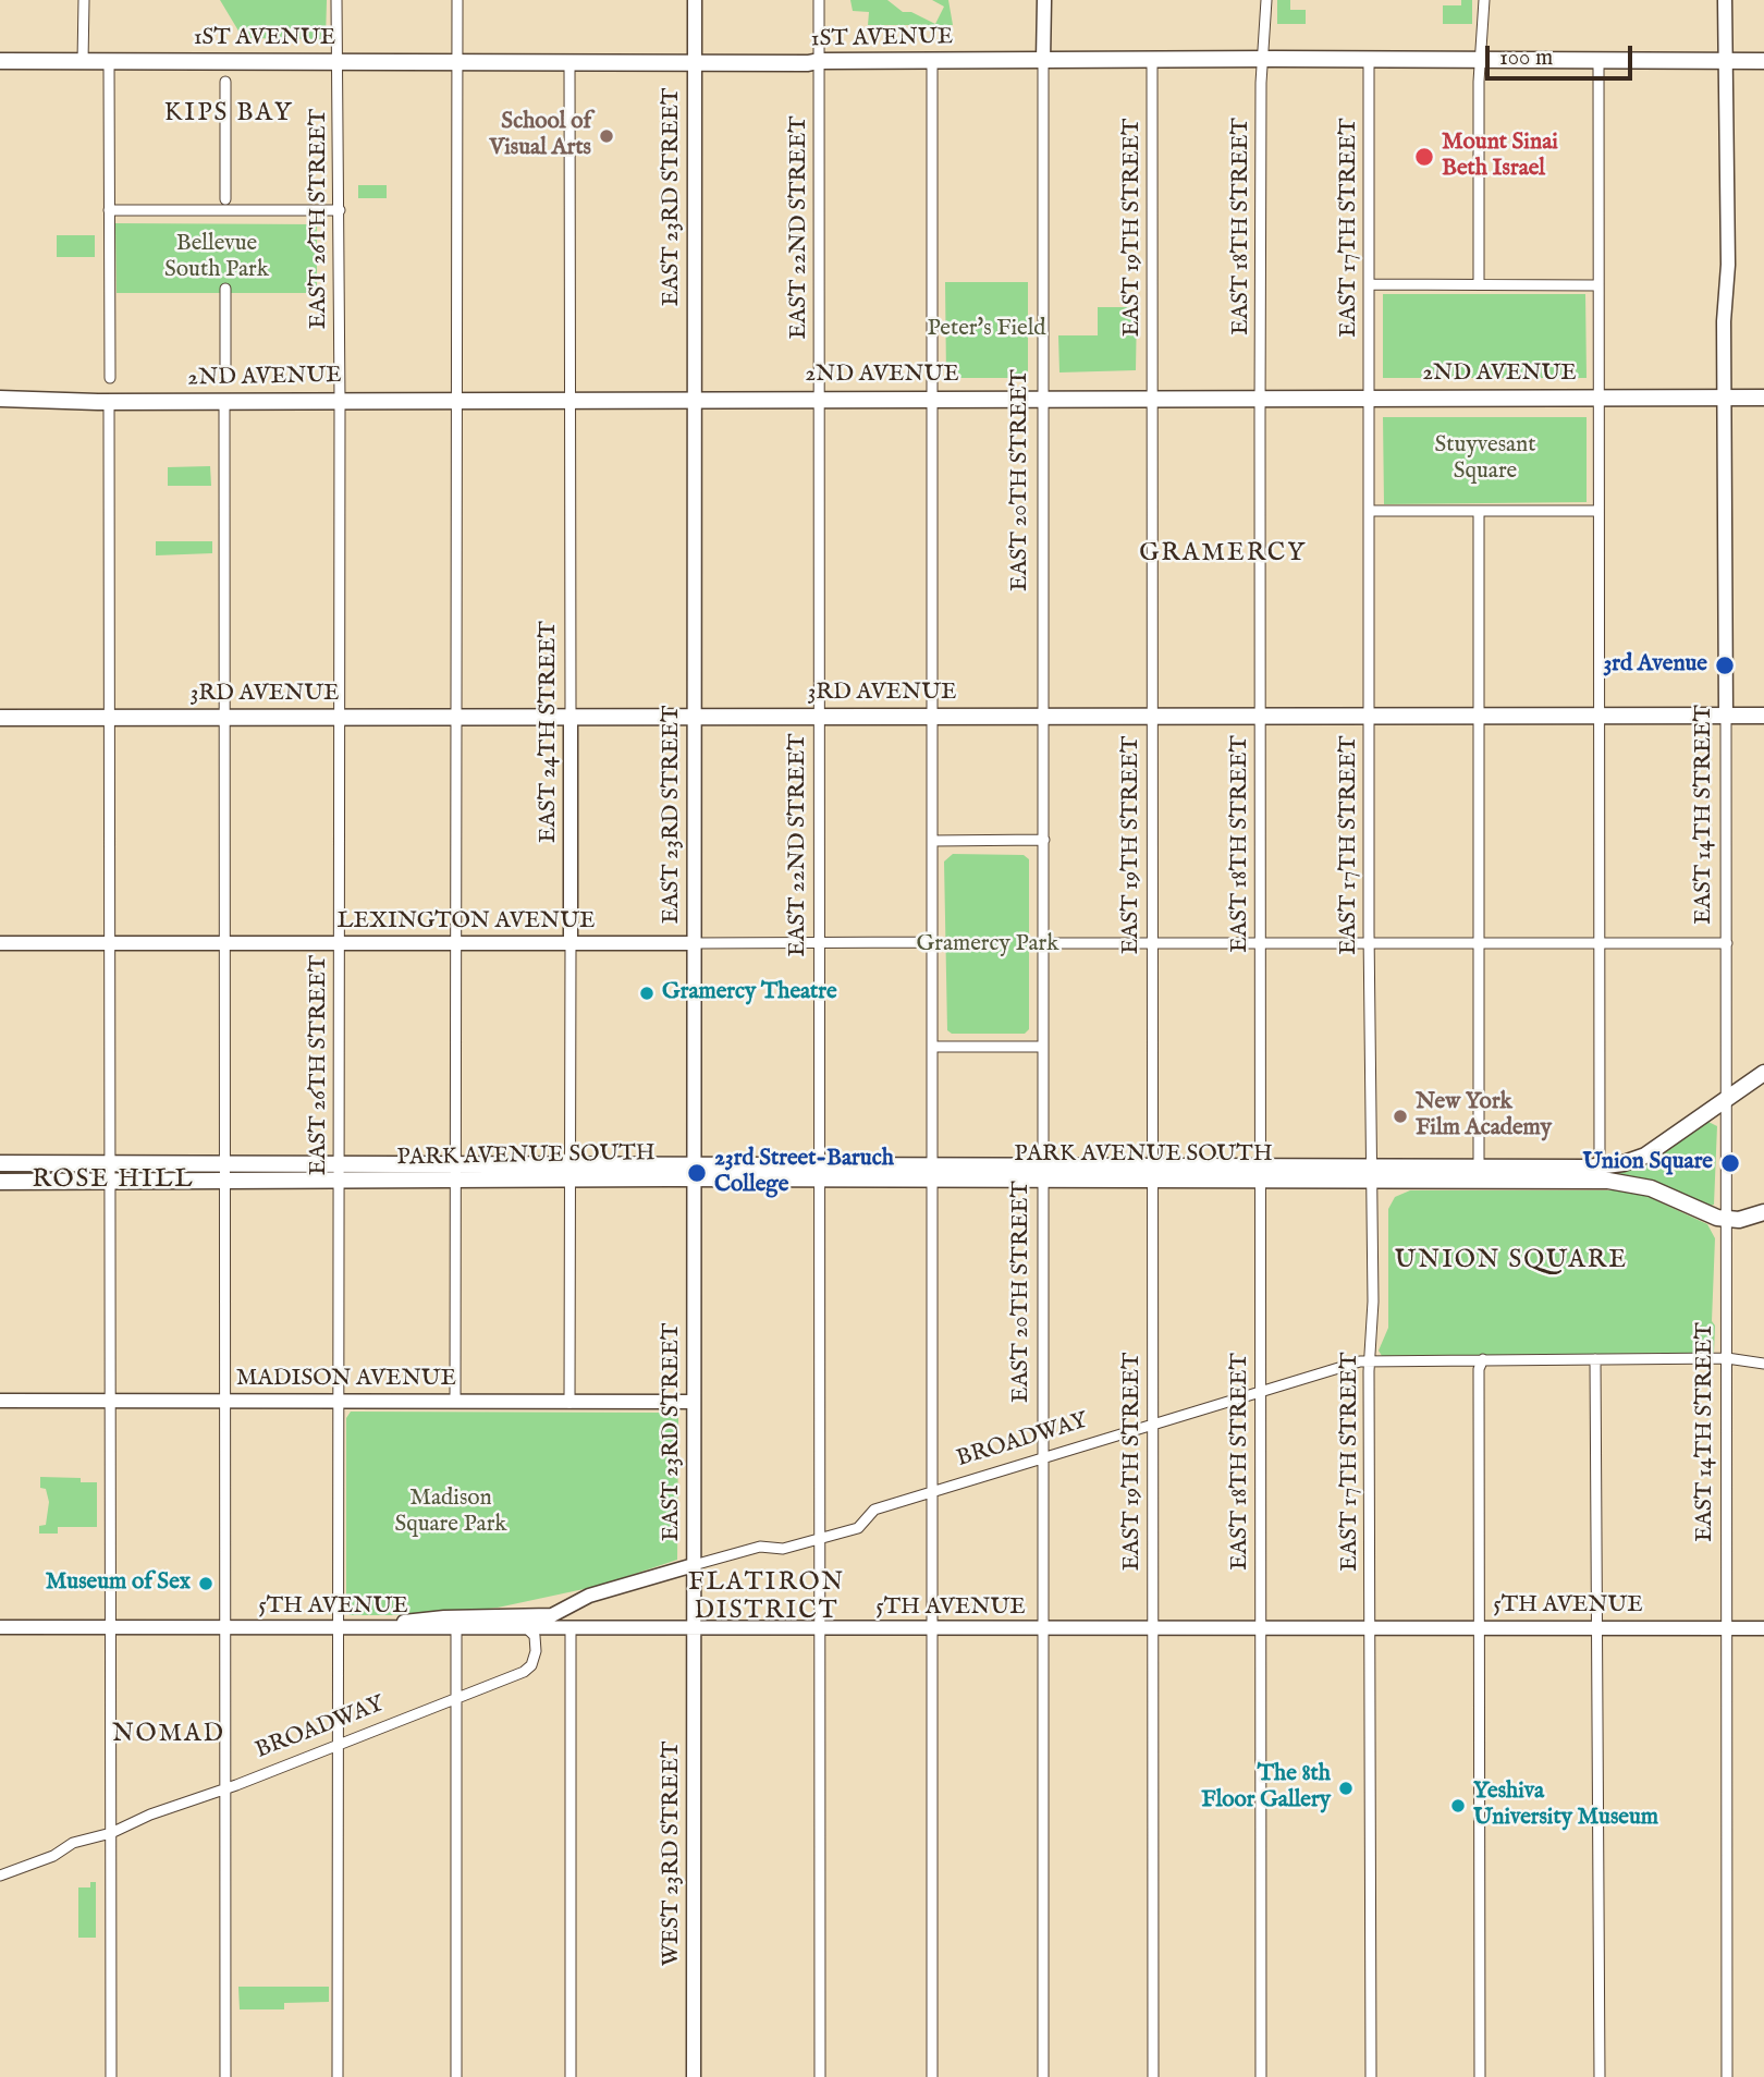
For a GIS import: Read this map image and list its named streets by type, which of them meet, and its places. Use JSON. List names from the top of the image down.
{
  "streets": {
    "main road": [
      "1ST AVENUE",
      "EAST 23RD STREET",
      "2ND AVENUE",
      "EAST 20TH STREET",
      "3RD AVENUE",
      "EAST 24TH STREET",
      "EAST 14TH STREET",
      "LEXINGTON AVENUE",
      "PARK AVENUE SOUTH",
      "MADISON AVENUE",
      "5TH AVENUE",
      "WEST 23RD STREET"
    ],
    "street": [
      "EAST 26TH STREET",
      "EAST 18TH STREET",
      "EAST 22ND STREET",
      "EAST 19TH STREET",
      "EAST 17TH STREET",
      "BROADWAY"
    ]
  },
  "crossings": [
    ["1ST AVENUE", "EAST 23RD STREET"],
    ["1ST AVENUE", "EAST 26TH STREET"],
    ["1ST AVENUE", "EAST 18TH STREET"],
    ["1ST AVENUE", "EAST 22ND STREET"],
    ["1ST AVENUE", "EAST 19TH STREET"],
    ["1ST AVENUE", "EAST 17TH STREET"],
    ["1ST AVENUE", "EAST 20TH STREET"],
    ["1ST AVENUE", "EAST 24TH STREET"],
    ["1ST AVENUE", "EAST 14TH STREET"],
    ["EAST 23RD STREET", "2ND AVENUE"],
    ["EAST 23RD STREET", "3RD AVENUE"],
    ["EAST 23RD STREET", "LEXINGTON AVENUE"],
    ["EAST 23RD STREET", "PARK AVENUE SOUTH"],
    ["EAST 23RD STREET", "MADISON AVENUE"],
    ["EAST 23RD STREET", "BROADWAY"],
    ["EAST 23RD STREET", "5TH AVENUE"],
    ["EAST 23RD STREET", "WEST 23RD STREET"],
    ["EAST 26TH STREET", "2ND AVENUE"],
    ["EAST 26TH STREET", "3RD AVENUE"],
    ["EAST 26TH STREET", "LEXINGTON AVENUE"],
    ["EAST 26TH STREET", "PARK AVENUE SOUTH"],
    ["EAST 26TH STREET", "MADISON AVENUE"],
    ["EAST 26TH STREET", "BROADWAY"],
    ["EAST 26TH STREET", "5TH AVENUE"],
    ["EAST 18TH STREET", "2ND AVENUE"],
    ["EAST 18TH STREET", "3RD AVENUE"],
    ["EAST 18TH STREET", "PARK AVENUE SOUTH"],
    ["EAST 18TH STREET", "BROADWAY"],
    ["EAST 18TH STREET", "5TH AVENUE"],
    ["EAST 22ND STREET", "2ND AVENUE"],
    ["EAST 22ND STREET", "3RD AVENUE"],
    ["EAST 22ND STREET", "LEXINGTON AVENUE"],
    ["EAST 22ND STREET", "PARK AVENUE SOUTH"],
    ["EAST 22ND STREET", "BROADWAY"],
    ["EAST 22ND STREET", "5TH AVENUE"],
    ["EAST 19TH STREET", "2ND AVENUE"],
    ["EAST 19TH STREET", "3RD AVENUE"],
    ["EAST 19TH STREET", "PARK AVENUE SOUTH"],
    ["EAST 19TH STREET", "BROADWAY"],
    ["EAST 19TH STREET", "5TH AVENUE"],
    ["EAST 17TH STREET", "2ND AVENUE"],
    ["EAST 17TH STREET", "3RD AVENUE"],
    ["EAST 17TH STREET", "PARK AVENUE SOUTH"],
    ["EAST 17TH STREET", "BROADWAY"],
    ["EAST 17TH STREET", "5TH AVENUE"],
    ["2ND AVENUE", "EAST 20TH STREET"],
    ["2ND AVENUE", "EAST 24TH STREET"],
    ["2ND AVENUE", "EAST 14TH STREET"],
    ["EAST 20TH STREET", "3RD AVENUE"],
    ["EAST 20TH STREET", "PARK AVENUE SOUTH"],
    ["EAST 20TH STREET", "BROADWAY"],
    ["EAST 20TH STREET", "5TH AVENUE"],
    ["3RD AVENUE", "EAST 24TH STREET"],
    ["3RD AVENUE", "EAST 14TH STREET"],
    ["EAST 24TH STREET", "LEXINGTON AVENUE"],
    ["EAST 24TH STREET", "PARK AVENUE SOUTH"],
    ["EAST 24TH STREET", "MADISON AVENUE"],
    ["EAST 14TH STREET", "BROADWAY"],
    ["EAST 14TH STREET", "5TH AVENUE"],
    ["BROADWAY", "5TH AVENUE"],
    ["5TH AVENUE", "WEST 23RD STREET"]
  ],
  "districts": [
    "KIPS BAY",
    "GRAMERCY",
    "ROSE HILL",
    "UNION SQUARE",
    "FLATIRON DISTRICT",
    "NOMAD"
  ],
  "parks": [
    "Bellevue South Park",
    "Peter's Field",
    "Stuyvesant Square",
    "Gramercy Park",
    "Madison Square Park"
  ],
  "places": [
    "School of Visual Arts",
    "Mount Sinai Beth Israel",
    "3rd Avenue",
    "Gramercy Theatre",
    "New York Film Academy",
    "Union Square",
    "23rd Street-Baruch College",
    "Museum of Sex",
    "The 8th Floor Gallery",
    "Yeshiva University Museum"
  ],
  "scale_bar": "100 m"
}
